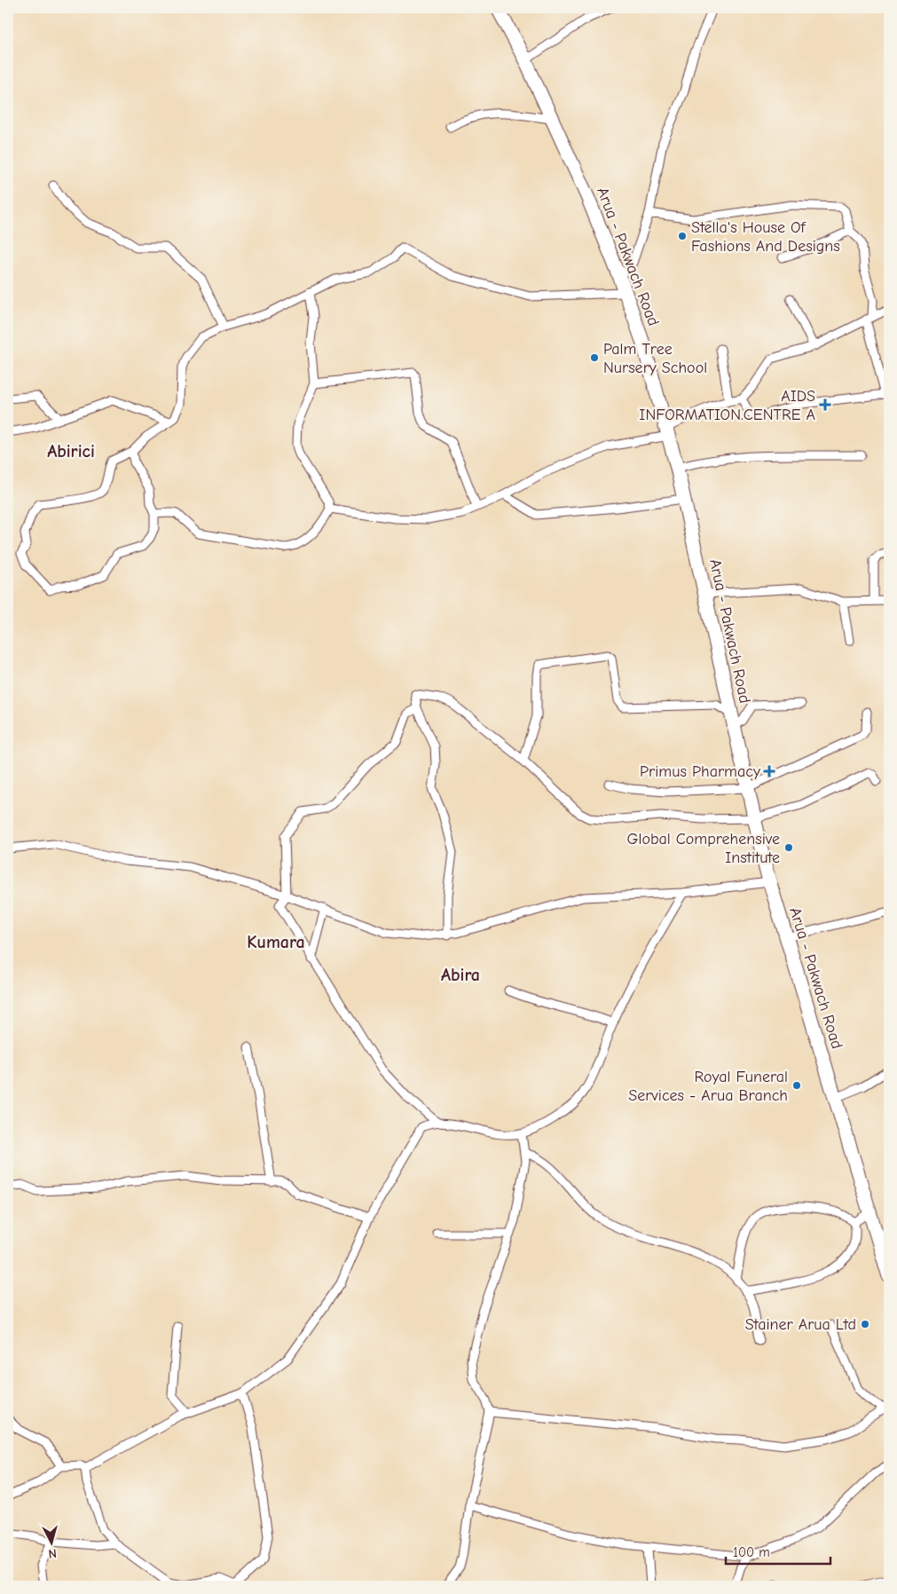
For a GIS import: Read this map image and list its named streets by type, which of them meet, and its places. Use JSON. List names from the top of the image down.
{
  "streets": {
    "main road": ["Arua - Pakwach Road"]
  },
  "districts": ["Abirici", "Kumara", "Abira"],
  "places": {
    "other": [
      "Stella's House Of Fashions And Designs",
      "Palm Tree Nursery School",
      "Global Comprehensive Institute",
      "Royal Funeral Services - Arua Branch",
      "Stainer Arua Ltd"
    ],
    "health": ["AIDS INFORMATION.CENTRE A", "Primus Pharmacy"]
  },
  "scale_bar": "100 m",
  "north": "bottom"
}
